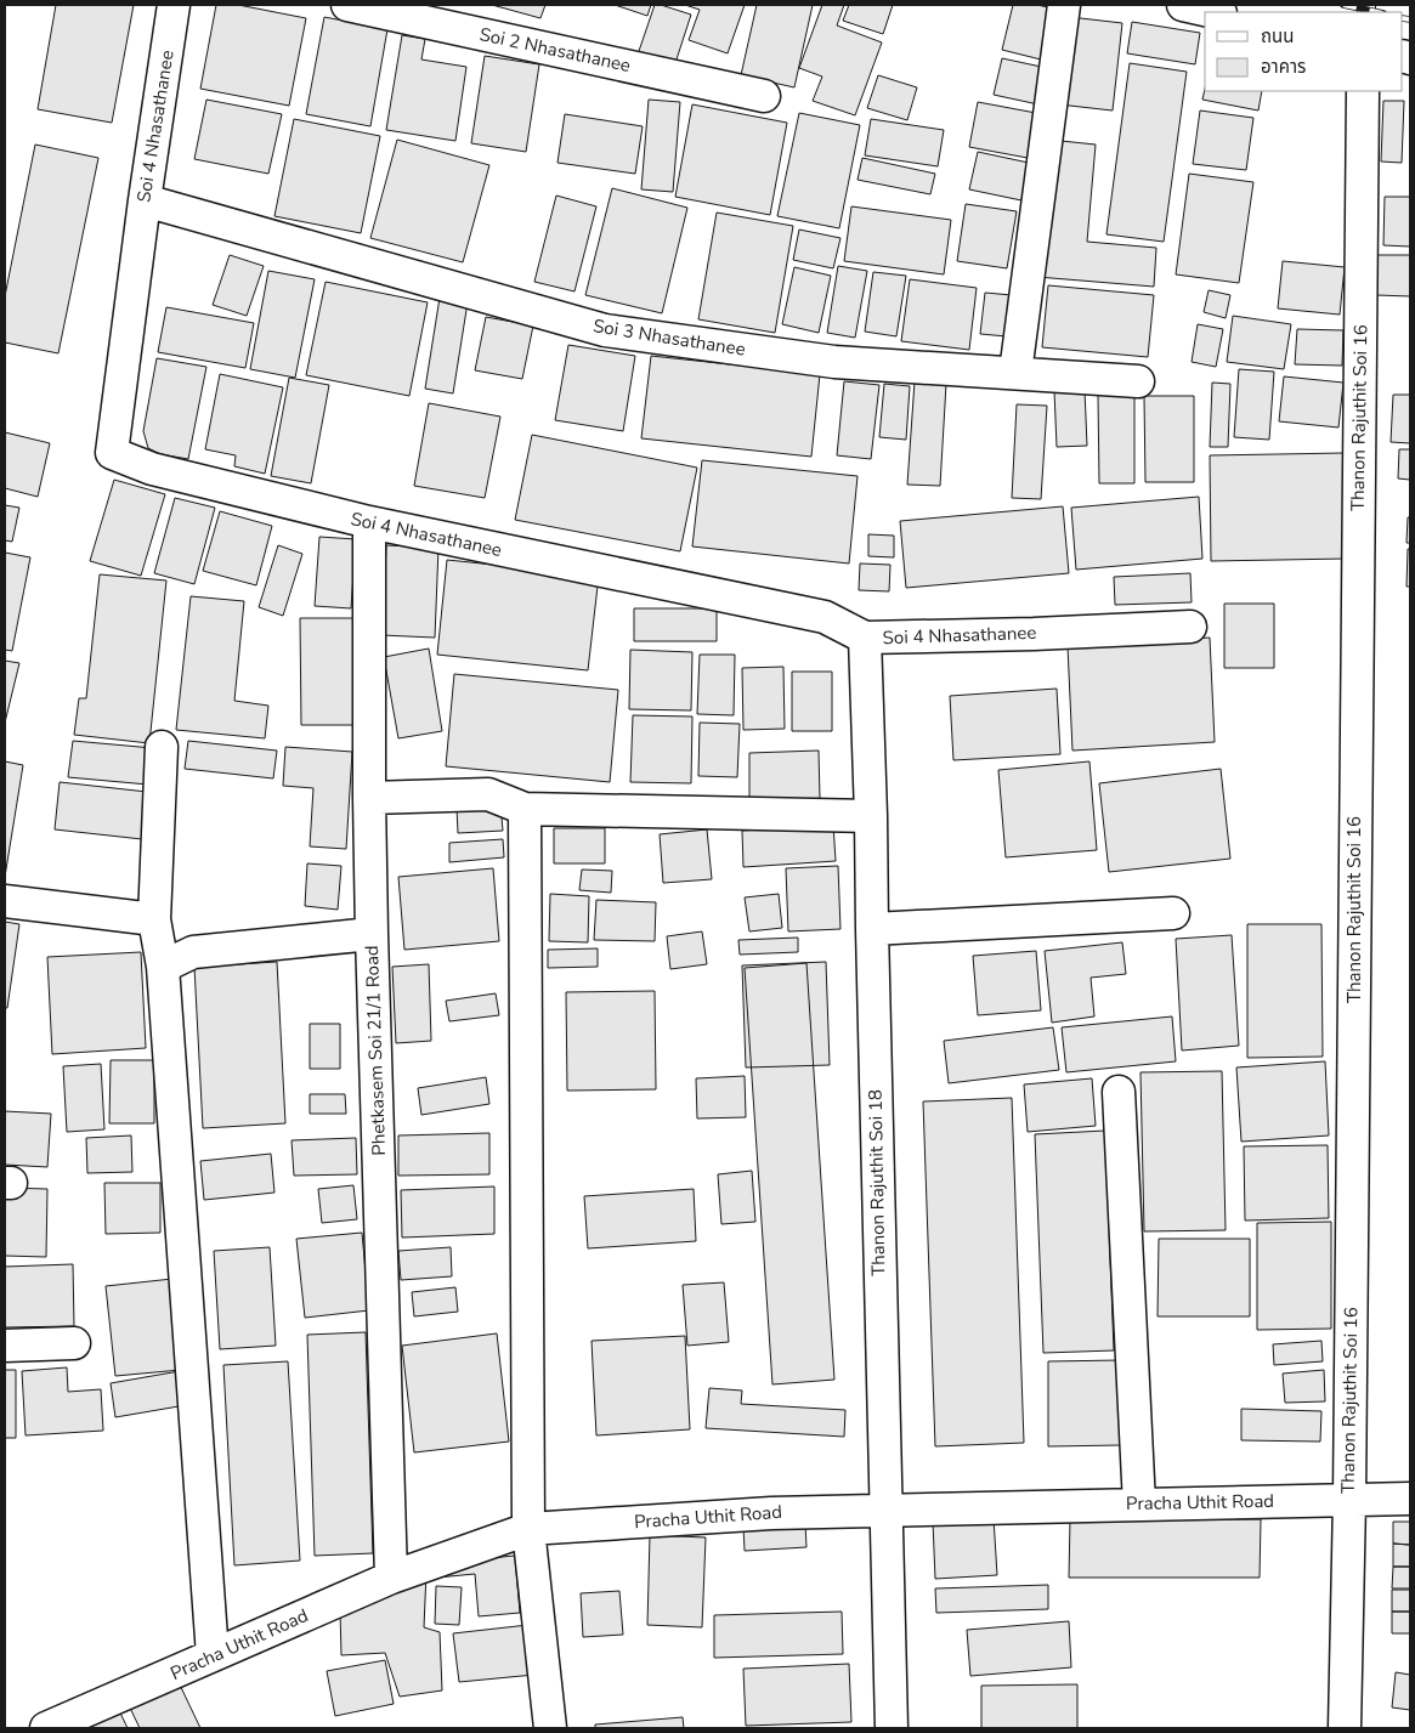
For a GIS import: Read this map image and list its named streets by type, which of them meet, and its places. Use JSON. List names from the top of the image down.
{
  "streets": {
    "street": [
      "Soi 2 Nhasathanee",
      "Soi 4 Nhasathanee",
      "Soi 3 Nhasathanee",
      "Thanon Rajuthit Soi 16",
      "Phetkasem Soi 21/1 Road",
      "Thanon Rajuthit Soi 18",
      "Pracha Uthit Road"
    ]
  },
  "crossings": [
    ["Soi 4 Nhasathanee", "Soi 3 Nhasathanee"],
    ["Soi 4 Nhasathanee", "Phetkasem Soi 21/1 Road"],
    ["Soi 4 Nhasathanee", "Thanon Rajuthit Soi 18"],
    ["Thanon Rajuthit Soi 16", "Pracha Uthit Road"],
    ["Phetkasem Soi 21/1 Road", "Pracha Uthit Road"],
    ["Thanon Rajuthit Soi 18", "Pracha Uthit Road"]
  ],
  "legend": ["ถนน", "อาคาร"]
}
